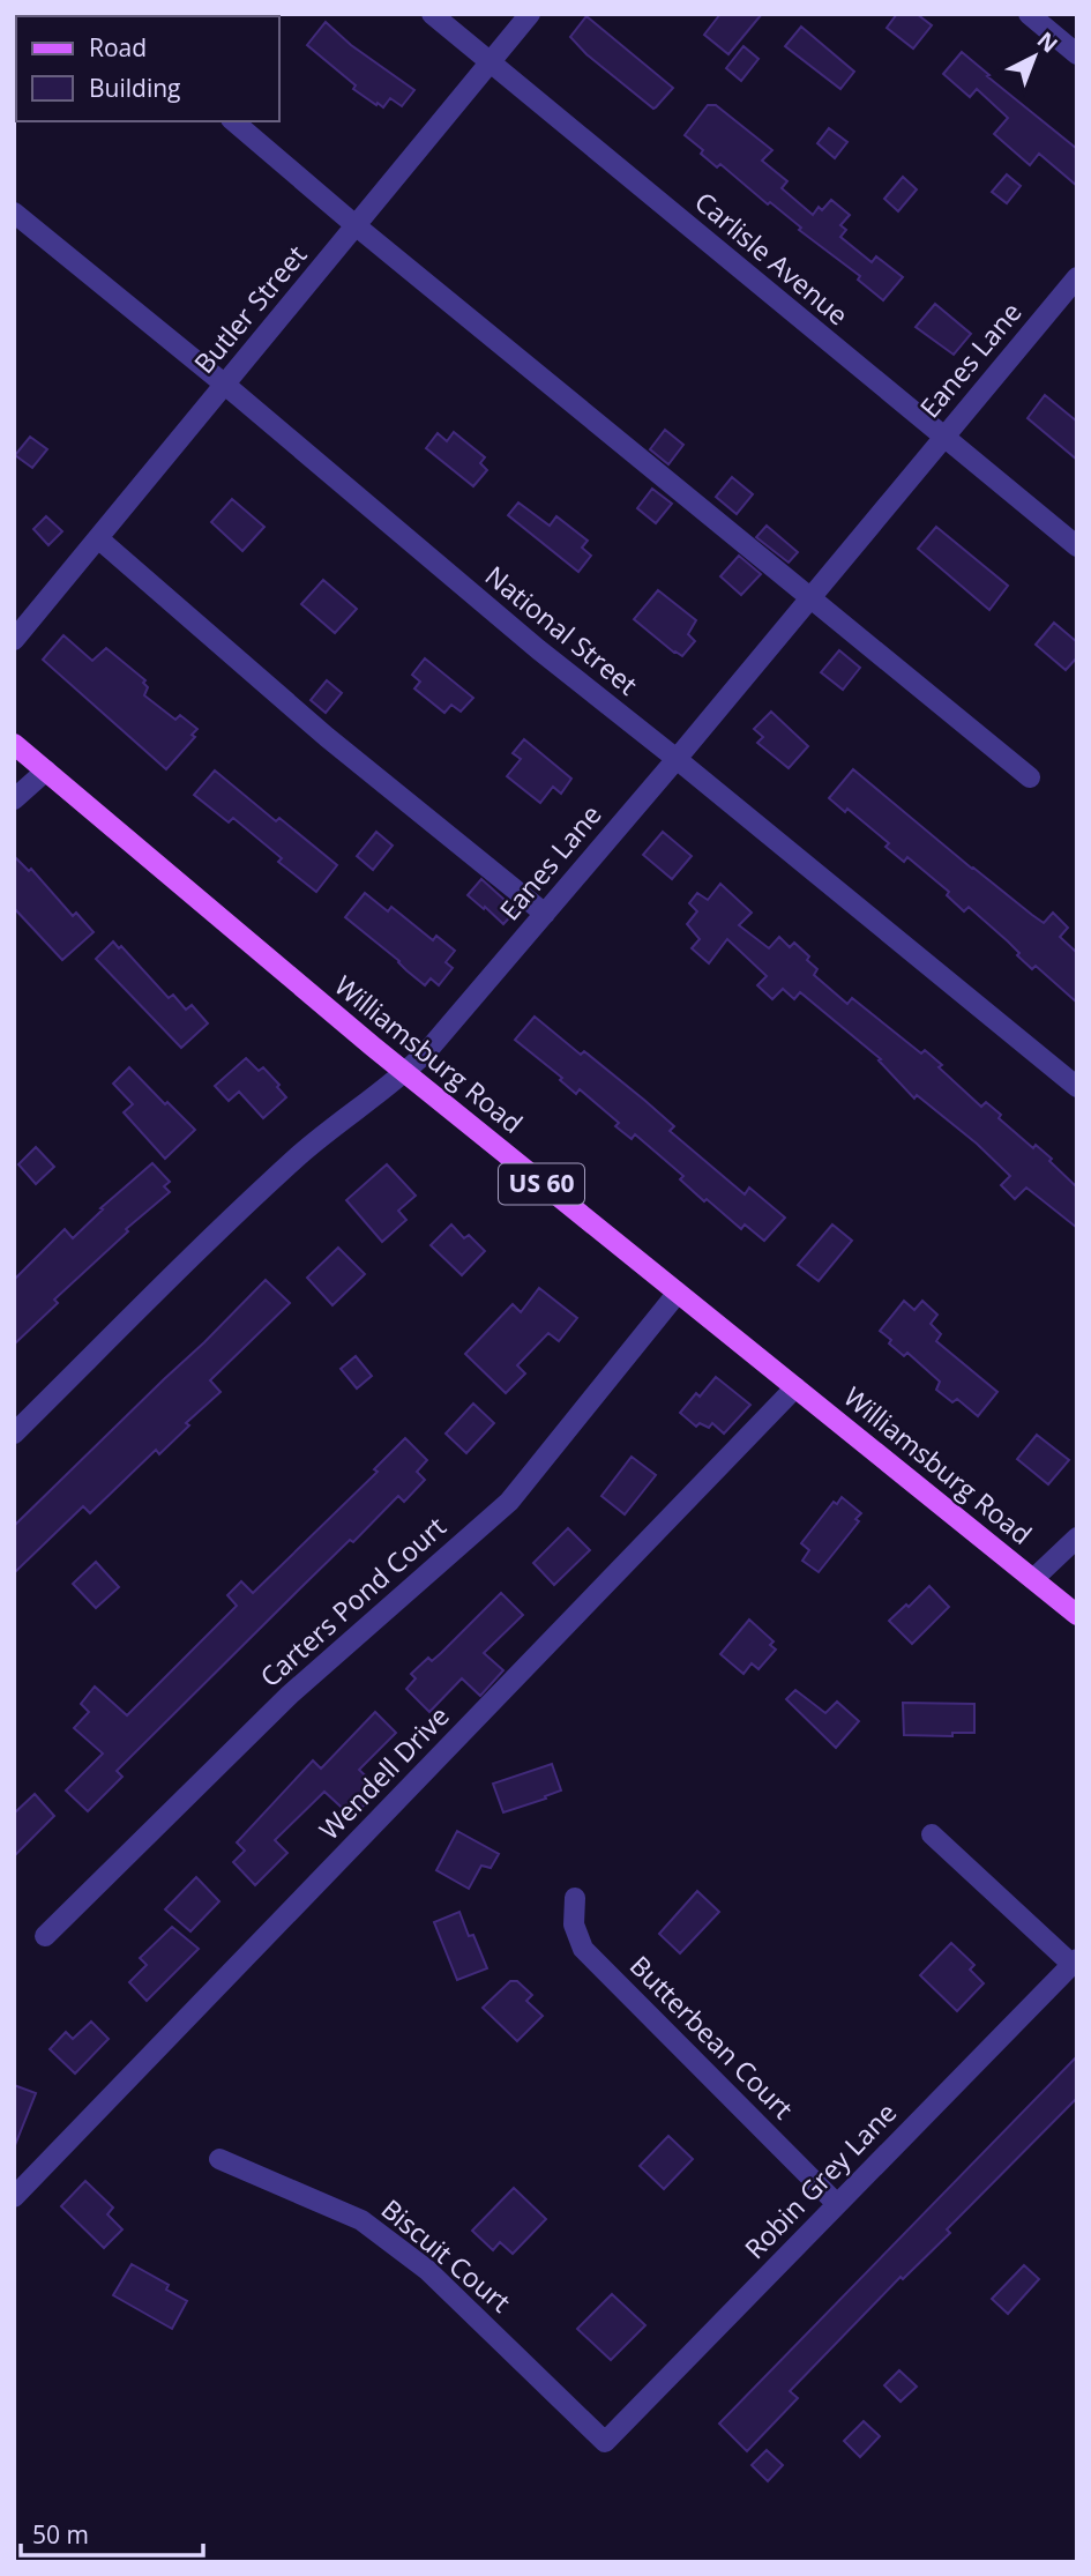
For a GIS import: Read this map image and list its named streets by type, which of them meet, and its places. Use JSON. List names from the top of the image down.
{
  "streets": {
    "main road": ["Williamsburg Road", "US 60"],
    "street": [
      "Carlisle Avenue",
      "Butler Street",
      "Eanes Lane",
      "National Street",
      "Carters Pond Court",
      "Wendell Drive",
      "Butterbean Court",
      "Robin Grey Lane",
      "Biscuit Court"
    ]
  },
  "crossings": [
    ["Carlisle Avenue", "Butler Street"],
    ["Carlisle Avenue", "Eanes Lane"],
    ["Butler Street", "National Street"],
    ["Eanes Lane", "National Street"],
    ["Eanes Lane", "Williamsburg Road"],
    ["Williamsburg Road", "Carters Pond Court"],
    ["Williamsburg Road", "Wendell Drive"],
    ["Butterbean Court", "Robin Grey Lane"],
    ["Robin Grey Lane", "Biscuit Court"]
  ],
  "legend": ["Road", "Building"],
  "scale_bar": "50 m",
  "north": "top right"
}
